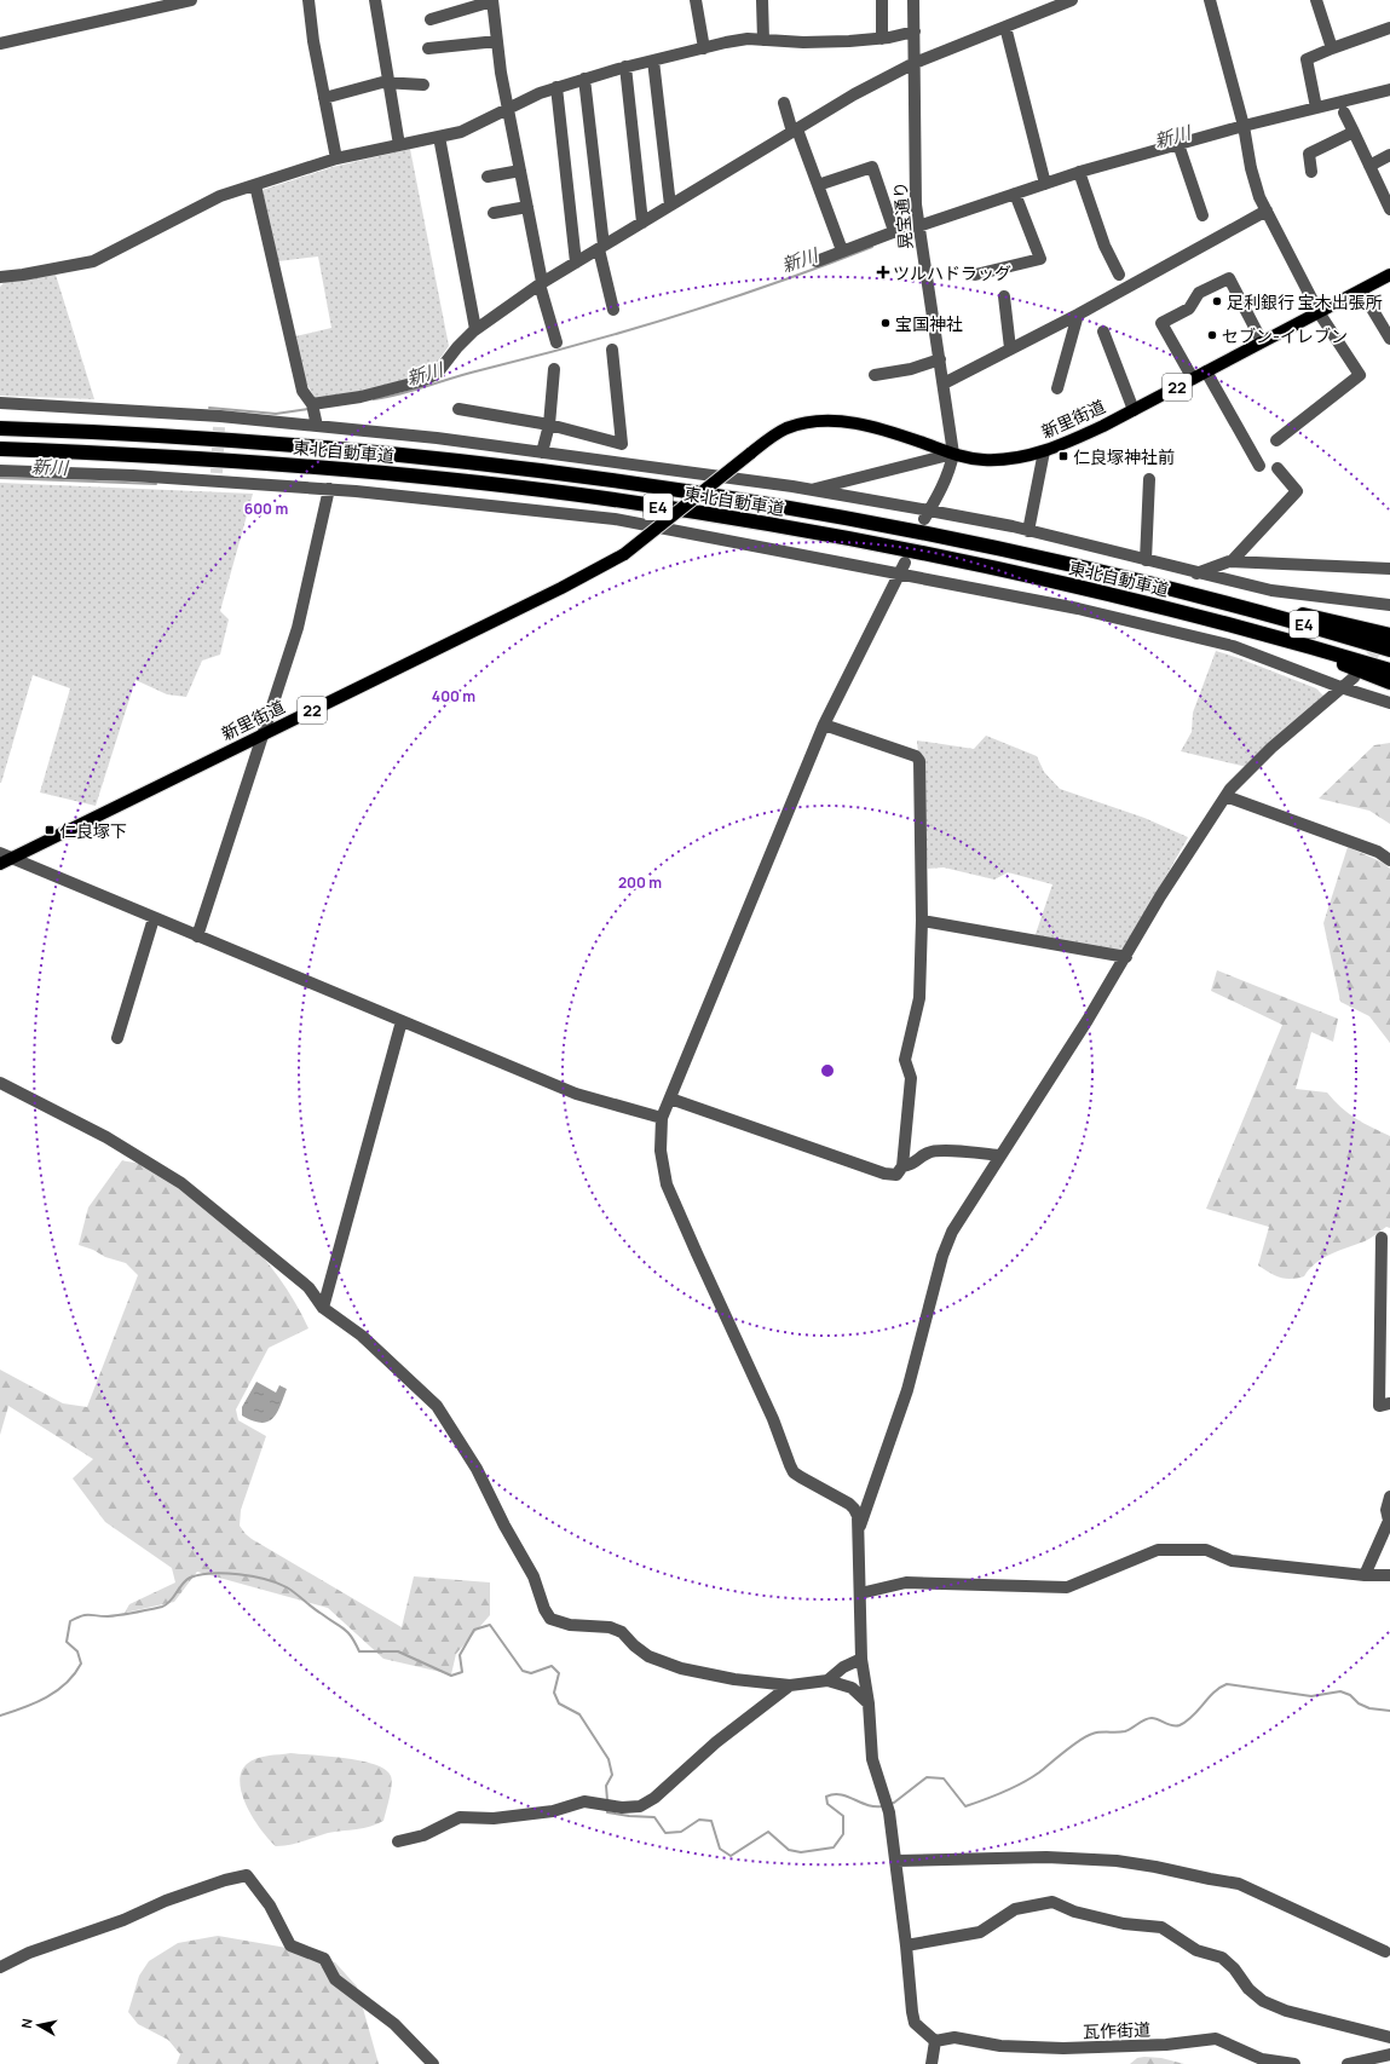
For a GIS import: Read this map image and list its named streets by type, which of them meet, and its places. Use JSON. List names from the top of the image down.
{
  "streets": {
    "highway": ["東北自動車道", "E4"],
    "main road": ["22", "新里街道"],
    "street": ["晃宝通り", "瓦作街道"]
  },
  "crossings": [
    ["晃宝通り", "新里街道"]
  ],
  "water": ["新川"],
  "places": {
    "health": ["ツルハドラッグ"],
    "other": ["足利銀行 宝木出張所", "宝国神社", "セブン-イレブン"],
    "transit": ["仁良塚神社前", "仁良塚下"]
  },
  "north": "left",
  "rings": ["600 m", "400 m", "200 m"]
}
